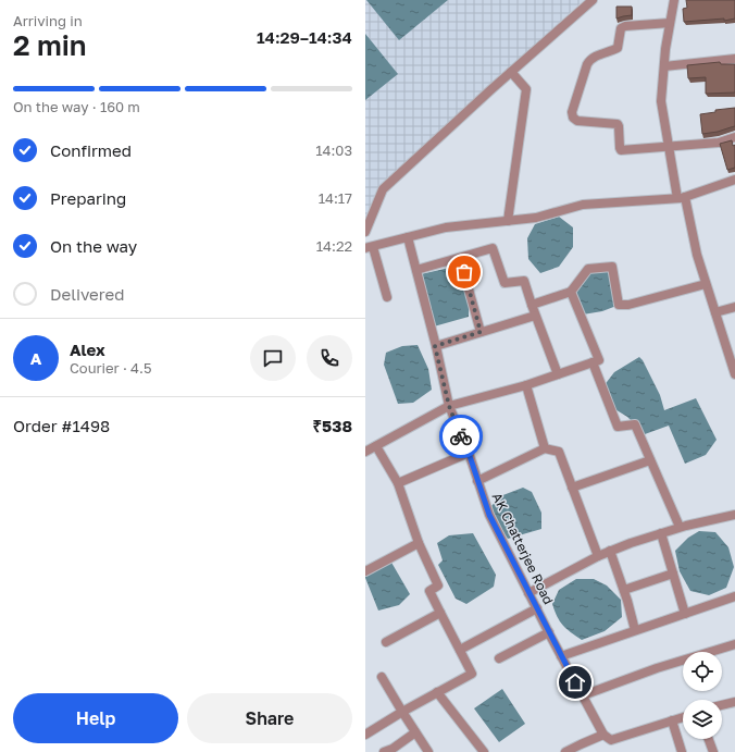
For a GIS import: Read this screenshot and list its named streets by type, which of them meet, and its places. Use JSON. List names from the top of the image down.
{
  "streets": {
    "street": ["AK Chatterjee Road"]
  },
  "page": {
    "heading": ["2 min", "Arriving in", "14:29–14:34"],
    "panel": [
      "Alex",
      "Courier · 4.5",
      "Order #1498",
      "₹538"
    ],
    "bar": "On the way · 160 m",
    "list": [
      ["Confirmed", "14:03"],
      ["Preparing", "14:17"],
      ["On the way", "14:22"],
      "Delivered"
    ],
    "round": "A",
    "buttons": ["Help", "Share"]
  }
}
